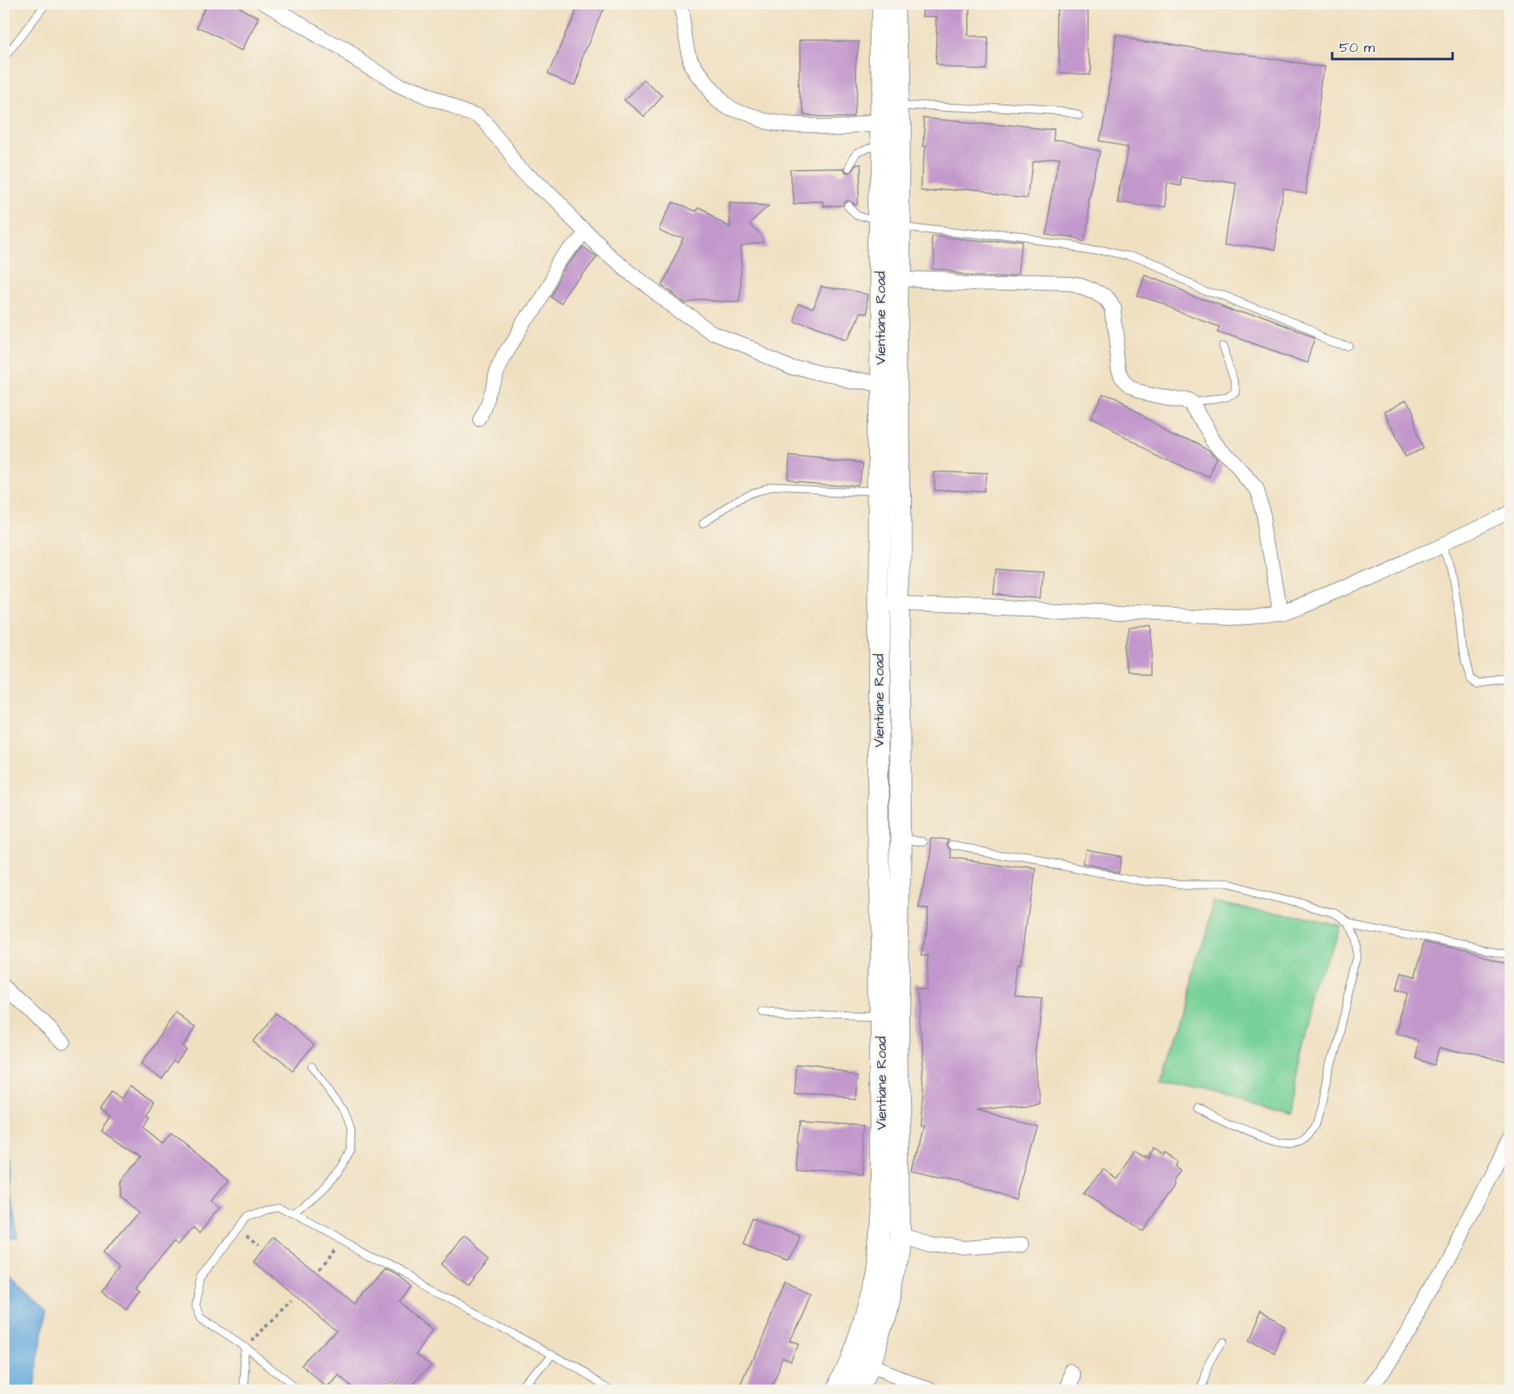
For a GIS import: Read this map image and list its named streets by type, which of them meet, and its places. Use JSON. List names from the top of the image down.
{
  "streets": {
    "main road": ["Vientiane Road"]
  },
  "scale_bar": "50 m"
}
